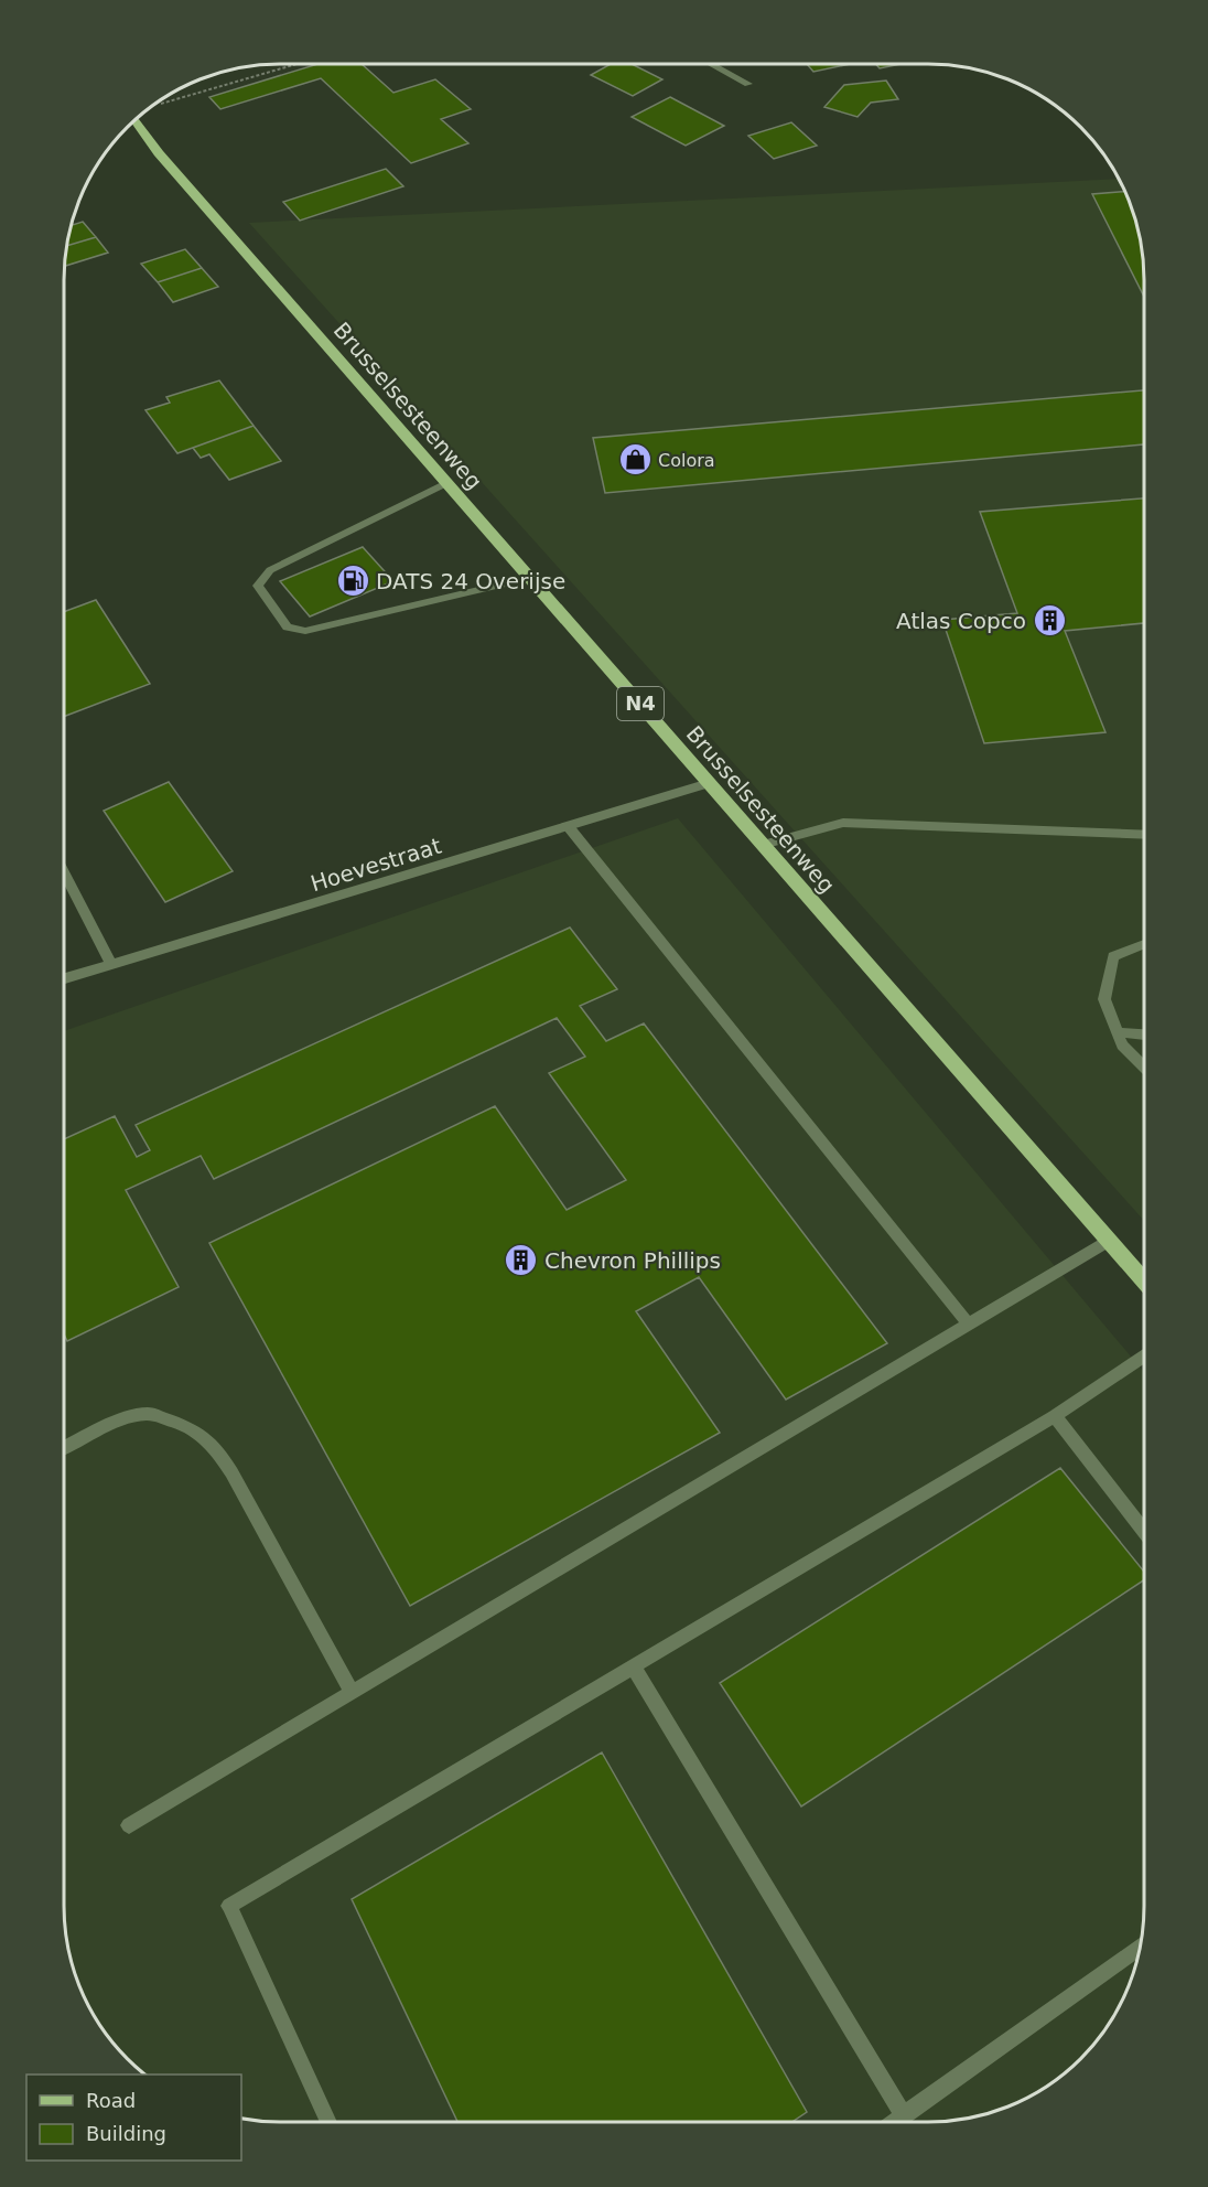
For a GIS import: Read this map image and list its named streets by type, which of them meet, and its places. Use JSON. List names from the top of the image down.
{
  "streets": {
    "main road": ["Brusselsesteenweg", "N4"],
    "street": ["Hoevestraat"]
  },
  "crossings": [
    ["Brusselsesteenweg", "Hoevestraat"]
  ],
  "places": {
    "shop": ["Colora"],
    "fuel station": ["DATS 24 Overijse"],
    "building": ["Atlas Copco", "Chevron Phillips"]
  },
  "legend": ["Road", "Building"]
}
